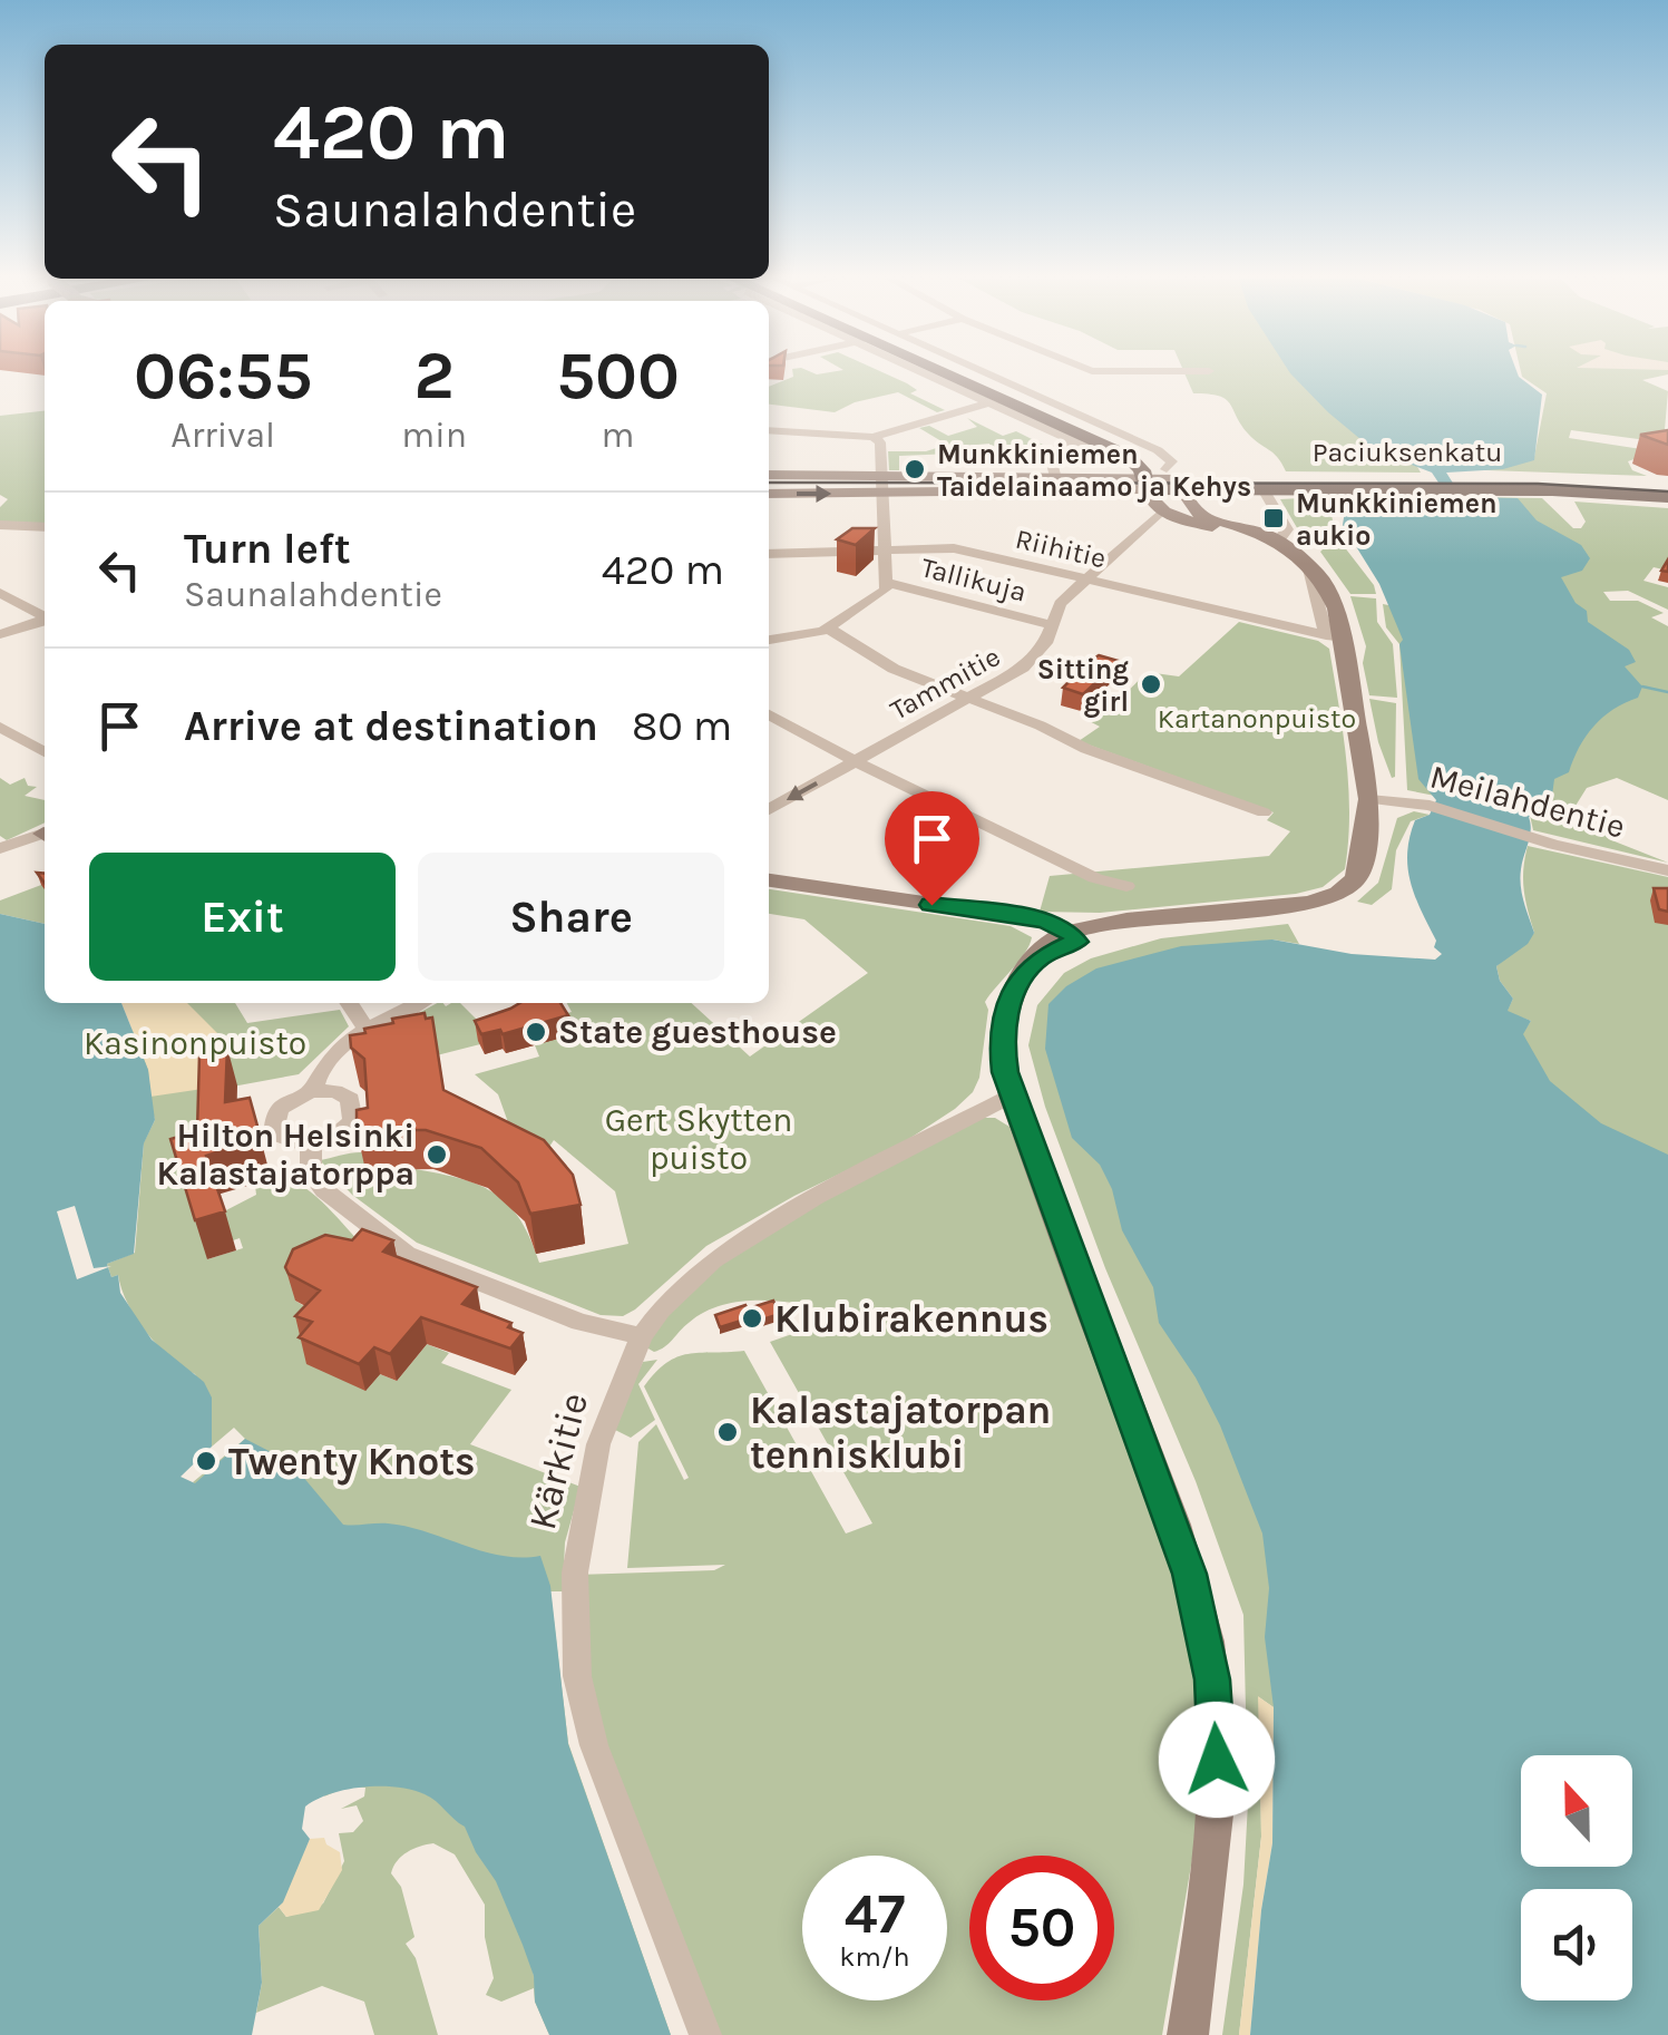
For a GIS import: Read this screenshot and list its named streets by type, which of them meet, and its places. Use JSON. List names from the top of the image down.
{
  "streets": {
    "main road": ["Paciuksenkatu"],
    "street": [
      "Riihitie",
      "Tallikuja",
      "Tammitie",
      "Meilahdentie",
      "Kärkitie"
    ]
  },
  "crossings": [
    ["Paciuksenkatu", "Tammitie"],
    ["Riihitie", "Tammitie"],
    ["Tallikuja", "Tammitie"]
  ],
  "parks": ["Kartanonpuisto", "Kasinonpuisto", "Gert Skytten puisto"],
  "places": {
    "other": [
      "Munkkiniemen Taidelainaamo ja Kehys",
      "Sitting girl",
      "State guesthouse",
      "Hilton Helsinki Kalastajatorppa",
      "Klubirakennus",
      "Kalastajatorpan tennisklubi",
      "Twenty Knots"
    ],
    "transit": ["Munkkiniemen aukio"]
  },
  "north": "top",
  "page": {
    "turn": ["420 m", "Saunalahdentie"],
    "eta": [
      "06:55",
      "Arrival",
      "2",
      "min",
      "500",
      "m"
    ],
    "list": [
      {
        "name": "Turn left",
        "note": "Saunalahdentie",
        "value": "420 m"
      },
      {
        "name": "Arrive at destination",
        "value": "80 m"
      }
    ],
    "buttons": ["Exit", "Share"],
    "speed": "47 km/h",
    "limit": "50"
  }
}
